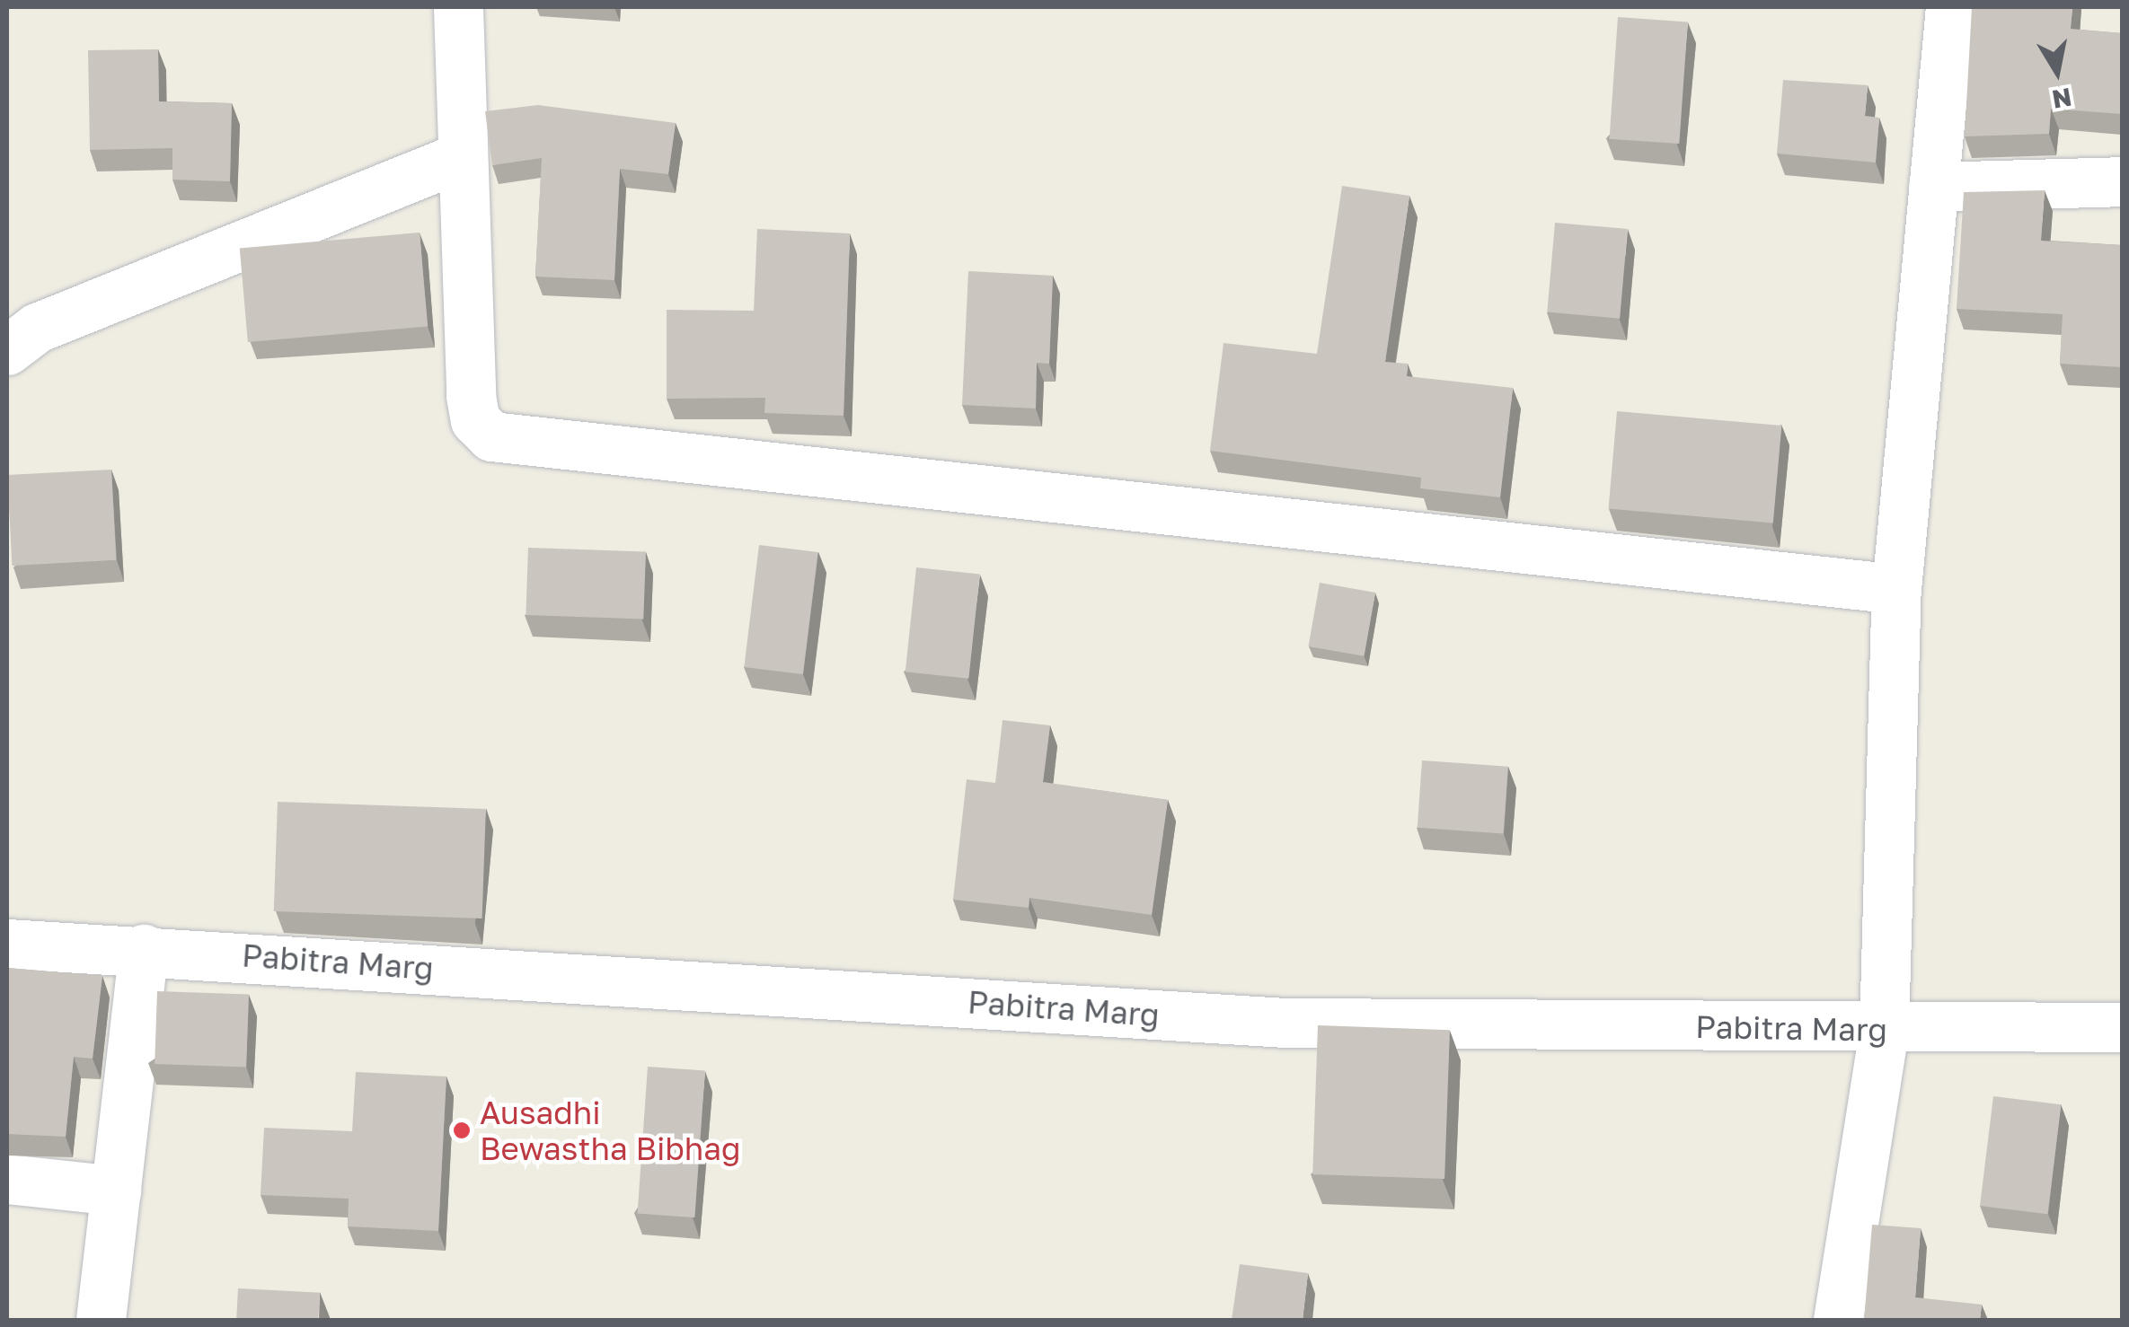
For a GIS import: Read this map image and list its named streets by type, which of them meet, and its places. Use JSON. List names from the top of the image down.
{
  "streets": {
    "street": ["Pabitra Marg"]
  },
  "places": ["Ausadhi Bewastha Bibhag"],
  "north": "bottom"
}
